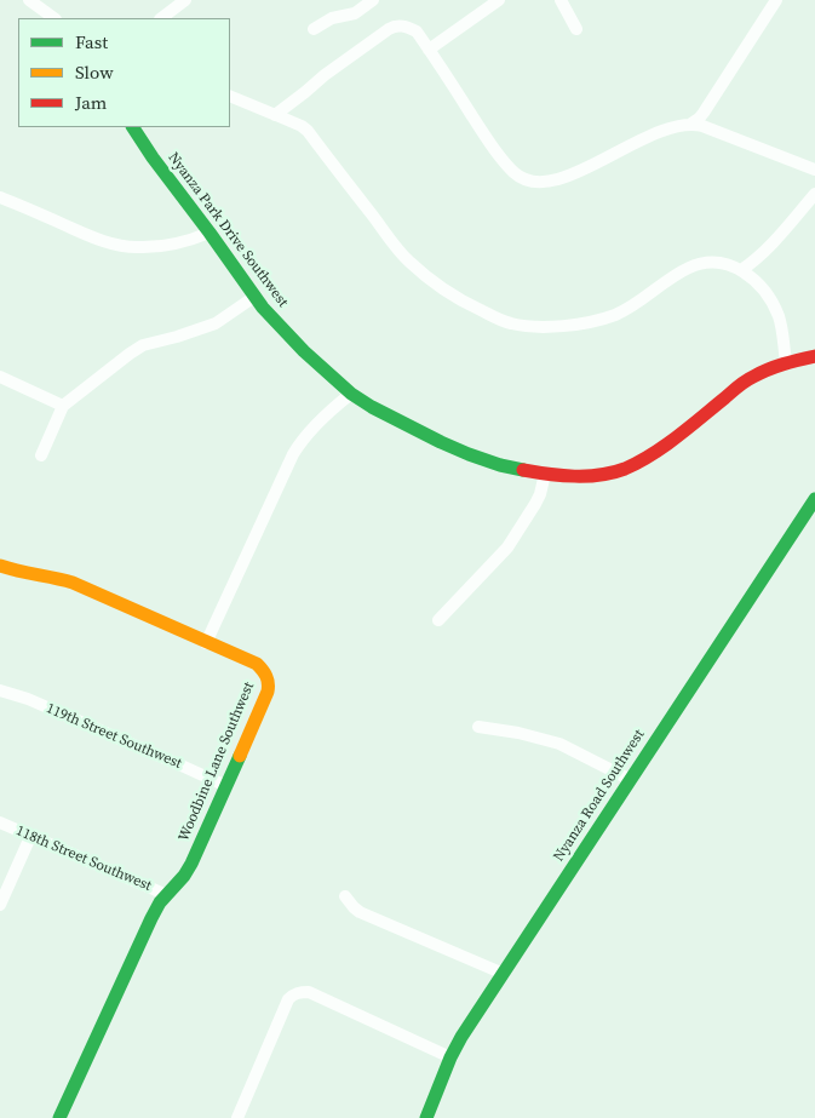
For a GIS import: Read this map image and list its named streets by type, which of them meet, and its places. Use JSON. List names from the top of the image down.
{
  "streets": {
    "street": [
      "Nyanza Park Drive Southwest",
      "119th Street Southwest",
      "Woodbine Lane Southwest",
      "Nyanza Road Southwest",
      "118th Street Southwest"
    ]
  },
  "crossings": [
    ["119th Street Southwest", "Woodbine Lane Southwest"],
    ["Woodbine Lane Southwest", "118th Street Southwest"]
  ],
  "legend": ["Fast", "Slow", "Jam"]
}
